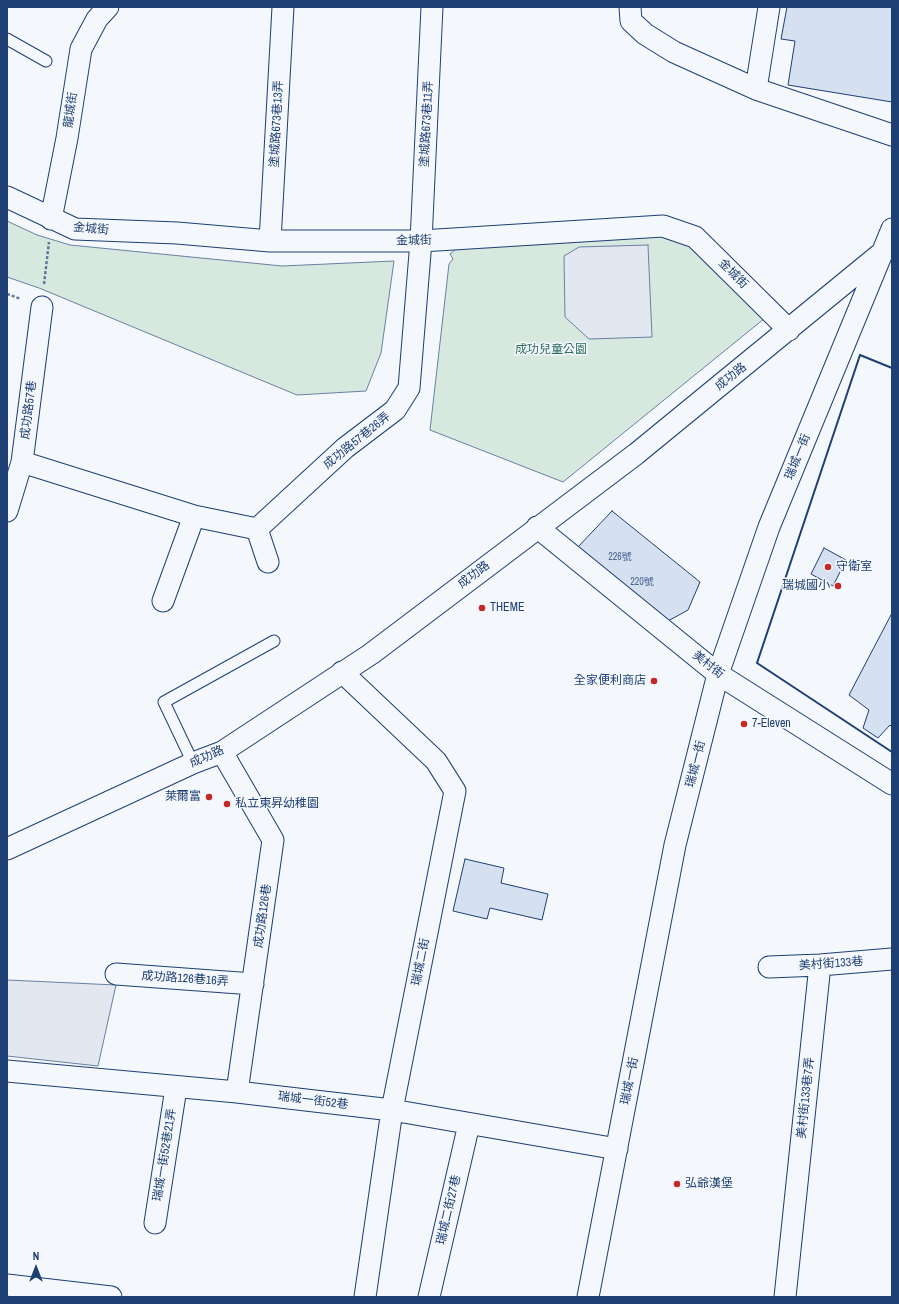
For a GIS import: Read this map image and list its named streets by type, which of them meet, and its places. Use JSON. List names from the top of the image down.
{
  "streets": {
    "street": [
      "龍城街",
      "塗城路673巷13弄",
      "塗城路673巷11弄",
      "金城街",
      "成功路",
      "成功路57巷",
      "成功路57巷26弄",
      "瑞城一街",
      "美村街",
      "成功路126巷",
      "瑞城二街",
      "美村街133巷",
      "成功路126巷16弄",
      "美村街133巷7弄",
      "瑞城一街52巷",
      "瑞城一街52巷21弄",
      "瑞城二街27巷"
    ]
  },
  "crossings": [
    ["龍城街", "金城街"],
    ["塗城路673巷13弄", "金城街"],
    ["塗城路673巷11弄", "金城街"],
    ["塗城路673巷11弄", "成功路57巷26弄"],
    ["金城街", "成功路"],
    ["金城街", "成功路57巷26弄"],
    ["成功路", "瑞城一街"],
    ["成功路", "美村街"],
    ["成功路", "成功路126巷"],
    ["成功路", "瑞城二街"],
    ["瑞城一街", "美村街"],
    ["瑞城一街", "瑞城一街52巷"],
    ["成功路126巷", "成功路126巷16弄"],
    ["成功路126巷", "瑞城一街52巷"],
    ["瑞城二街", "瑞城一街52巷"],
    ["美村街133巷", "美村街133巷7弄"],
    ["瑞城一街52巷", "瑞城一街52巷21弄"],
    ["瑞城一街52巷", "瑞城二街27巷"]
  ],
  "parks": ["成功兒童公園"],
  "places": [
    "守衛室",
    "瑞城國小",
    "THEME",
    "全家便利商店",
    "7-Eleven",
    "萊爾富",
    "私立東昇幼稚園",
    "弘爺漢堡"
  ],
  "house_numbers": ["226號", "220號"],
  "north": "top"
}
